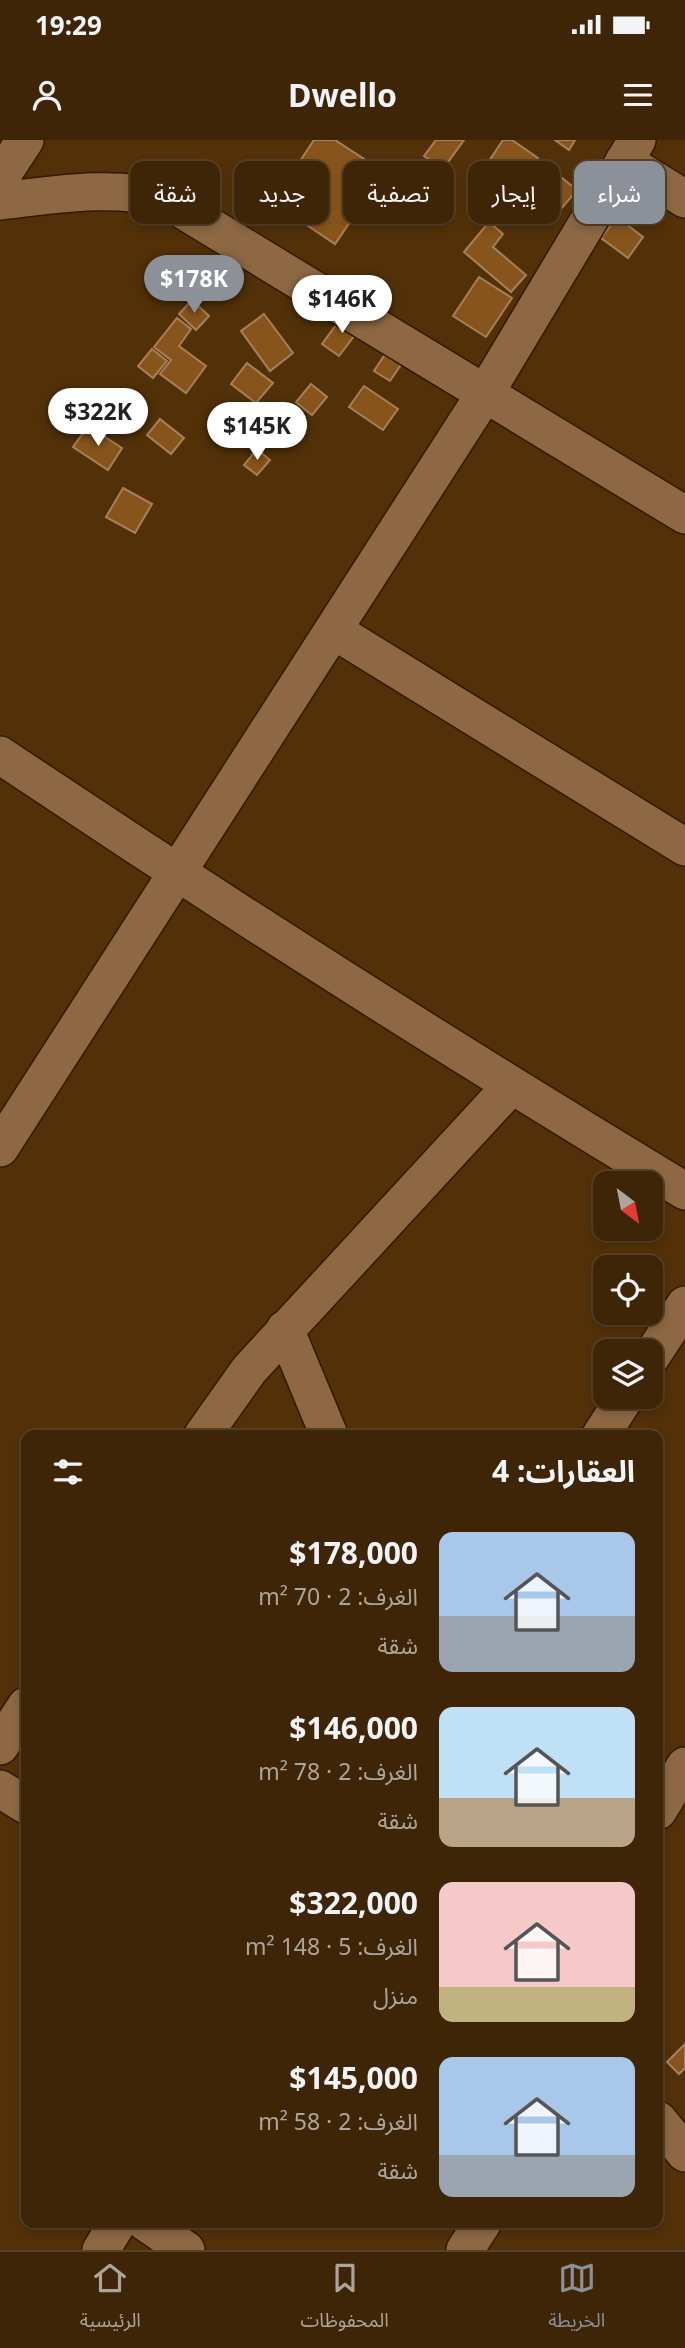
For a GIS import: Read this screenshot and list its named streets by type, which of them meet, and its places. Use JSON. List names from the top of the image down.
{
  "north": "bottom right",
  "page": {
    "status": "19:29",
    "header": "Dwello",
    "chip": [
      "شراء",
      "إيجار",
      "تصفية",
      "جديد",
      "شقة"
    ],
    "price": [
      "$178K",
      "$146K",
      "$322K",
      "$145K"
    ],
    "heading": "العقارات: 4",
    "list": [
      {
        "name": "$178,000",
        "note": "الغرف: 2 · 70 m² · شقة"
      },
      {
        "name": "$146,000",
        "note": "الغرف: 2 · 78 m² · شقة"
      },
      {
        "name": "$322,000",
        "note": "الغرف: 5 · 148 m² · منزل"
      },
      {
        "name": "$145,000",
        "note": "الغرف: 2 · 58 m² · شقة"
      }
    ],
    "tabs": ["الخريطة", "المحفوظات", "الرئيسية"]
  }
}
